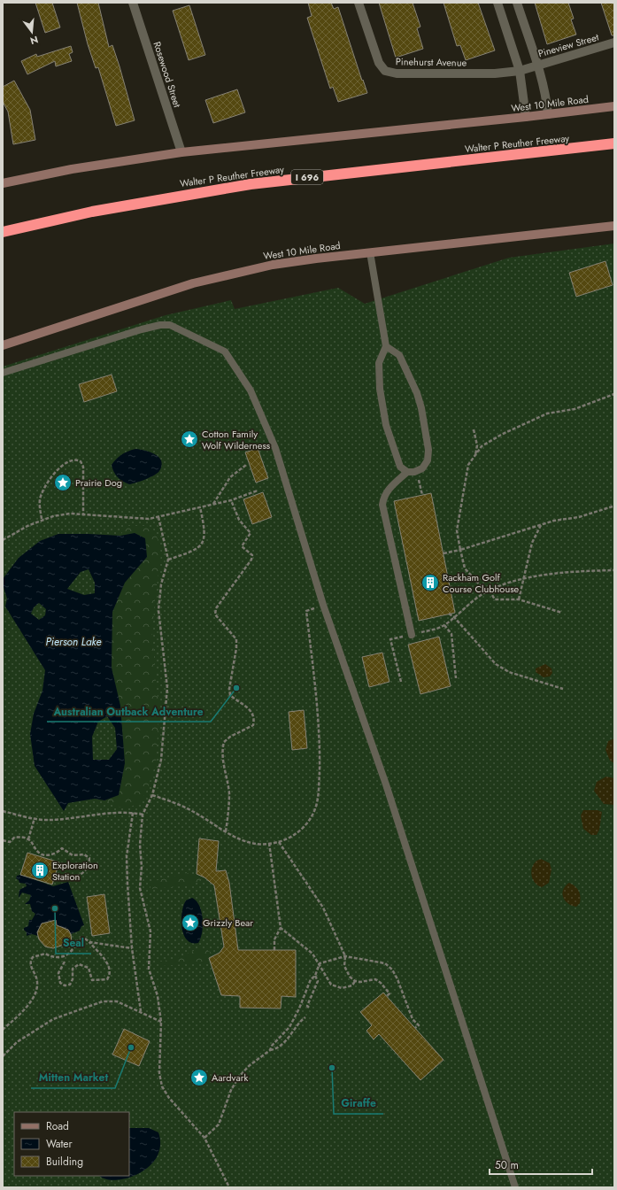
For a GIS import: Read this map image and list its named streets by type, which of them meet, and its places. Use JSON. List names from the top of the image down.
{
  "streets": {
    "highway": ["Walter P Reuther Freeway", "I 696"],
    "main road": ["West 10 Mile Road"],
    "street": ["Pineview Street", "Pinehurst Avenue", "Rosewood Street"]
  },
  "crossings": [
    ["Pineview Street", "Pinehurst Avenue"],
    ["Rosewood Street", "West 10 Mile Road"]
  ],
  "water": ["Pierson Lake"],
  "places": {
    "place": [
      "Cotton Family Wolf Wilderness",
      "Prairie Dog",
      "Grizzly Bear",
      "Aardvark"
    ],
    "building": ["Rackham Golf Course Clubhouse", "Exploration Station"],
    "other": [
      "Australian Outback Adventure",
      "Seal",
      "Mitten Market",
      "Giraffe"
    ]
  },
  "legend": ["Road", "Water", "Building"],
  "scale_bar": "50 m",
  "north": "bottom"
}
